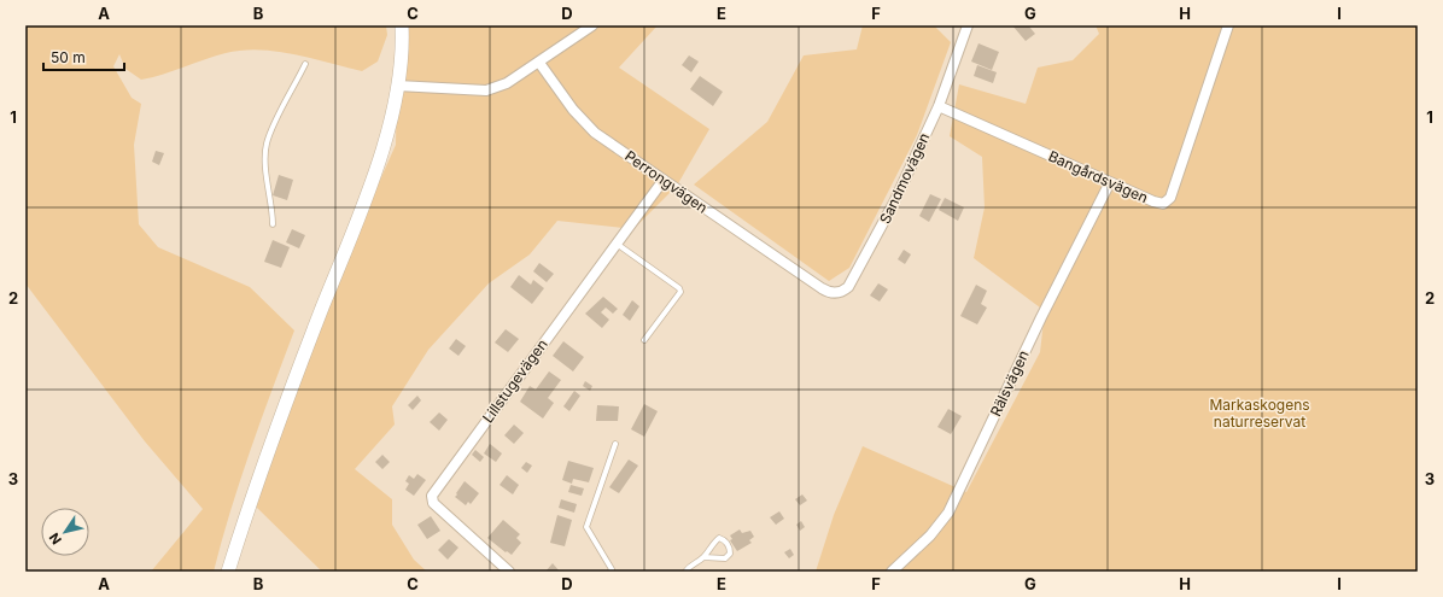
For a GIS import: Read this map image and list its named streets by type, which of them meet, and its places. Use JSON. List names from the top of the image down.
{
  "streets": {
    "street": [
      "Bangårdsvägen",
      "Sandmovägen",
      "Perrongvägen",
      "Lillstugevägen",
      "Rälsvägen"
    ]
  },
  "crossings": [
    ["Bangårdsvägen", "Sandmovägen"],
    ["Bangårdsvägen", "Rälsvägen"],
    ["Sandmovägen", "Perrongvägen"],
    ["Perrongvägen", "Lillstugevägen"]
  ],
  "parks": ["Markaskogens naturreservat"],
  "scale_bar": "50 m",
  "north": "bottom left",
  "grid": {
    "columns": [
      "A",
      "B",
      "C",
      "D",
      "E",
      "F",
      "G",
      "H",
      "I"
    ],
    "rows": ["1", "2", "3"]
  }
}
